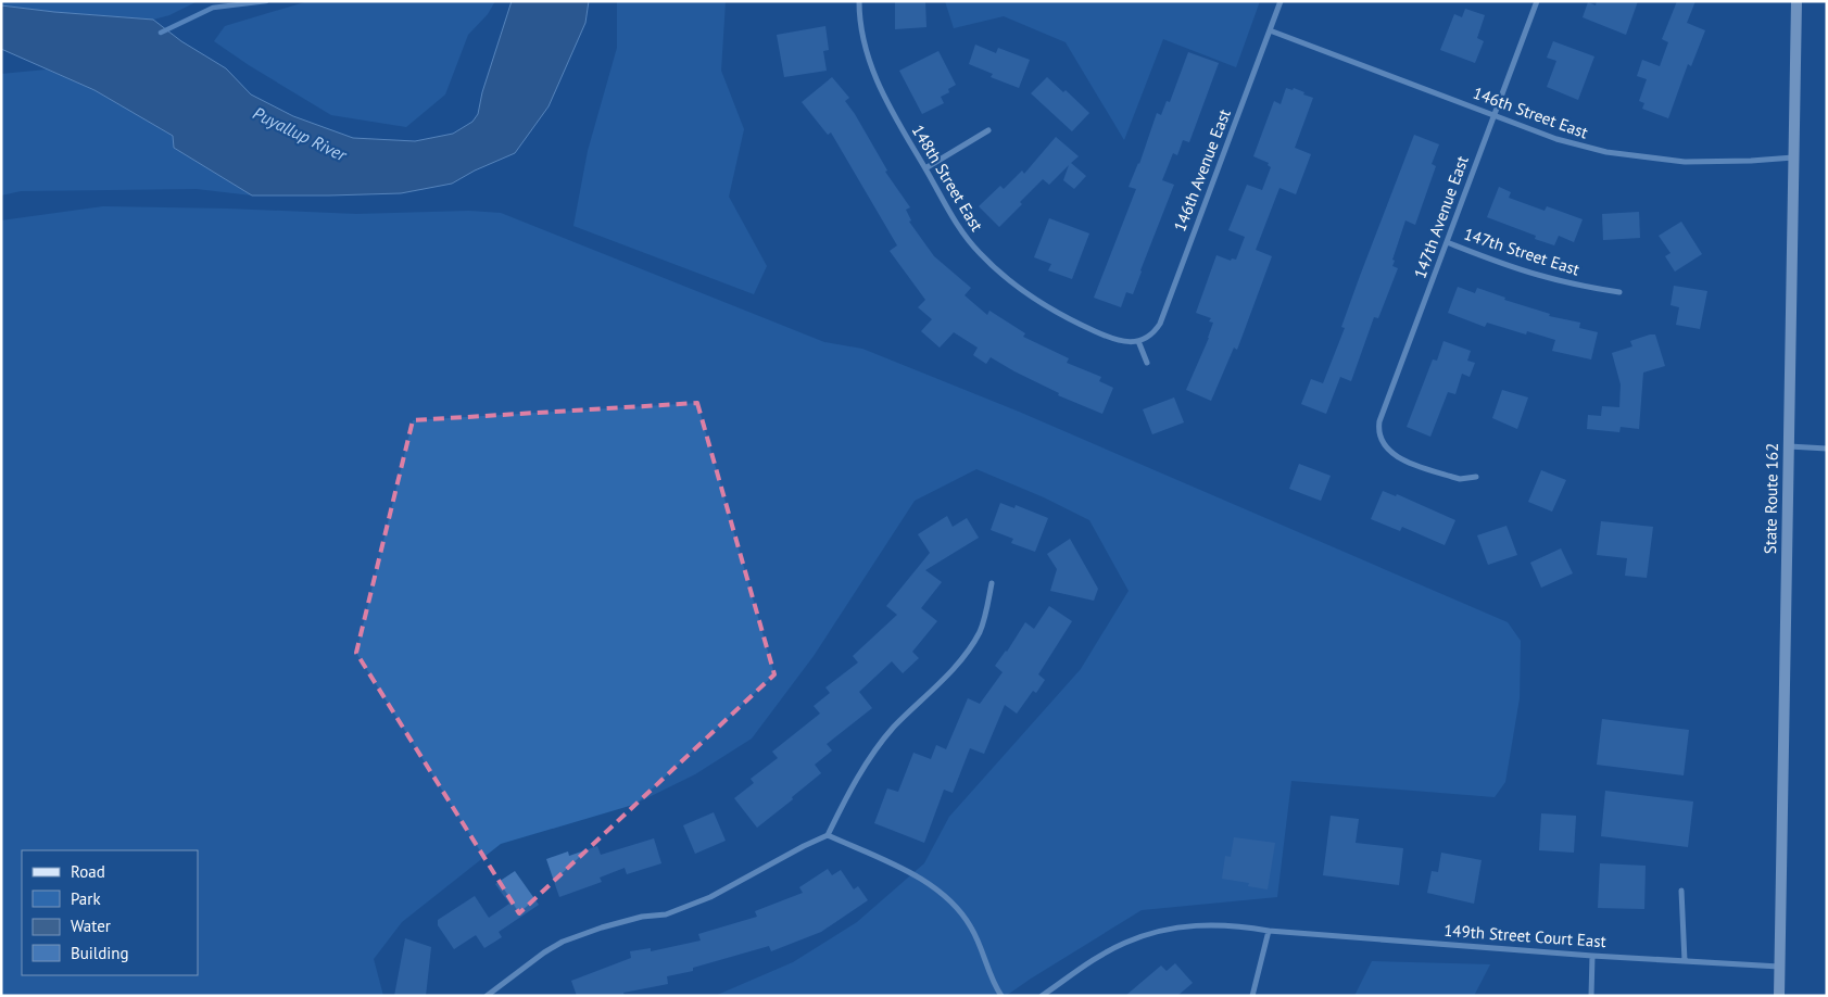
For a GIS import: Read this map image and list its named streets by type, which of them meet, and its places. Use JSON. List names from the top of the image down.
{
  "streets": {
    "main road": ["State Route 162"],
    "street": [
      "146th Street East",
      "146th Avenue East",
      "148th Street East",
      "147th Avenue East",
      "147th Street East",
      "149th Street Court East"
    ]
  },
  "crossings": [
    ["146th Street East", "146th Avenue East"],
    ["146th Street East", "147th Avenue East"],
    ["146th Street East", "State Route 162"],
    ["146th Avenue East", "148th Street East"],
    ["147th Avenue East", "147th Street East"],
    ["State Route 162", "149th Street Court East"]
  ],
  "water": ["Puyallup River"],
  "legend": [
    "Road",
    "Park",
    "Water",
    "Building"
  ]
}
